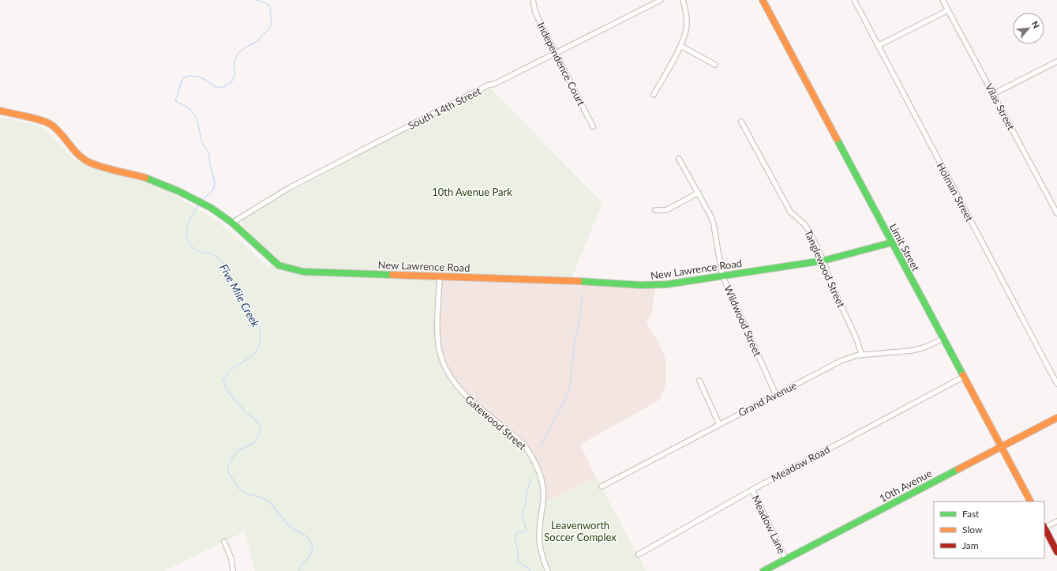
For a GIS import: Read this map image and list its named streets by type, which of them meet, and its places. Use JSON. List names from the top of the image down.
{
  "streets": {
    "street": [
      "Independence Court",
      "Vilas Street",
      "South 14th Street",
      "Holman Street",
      "Limit Street",
      "New Lawrence Road",
      "Tanglewood Street",
      "Wildwood Street",
      "Grand Avenue",
      "Gatewood Street",
      "Meadow Road",
      "10th Avenue",
      "Meadow Lane"
    ]
  },
  "crossings": [
    ["Independence Court", "South 14th Street"],
    ["South 14th Street", "New Lawrence Road"],
    ["Limit Street", "New Lawrence Road"],
    ["Limit Street", "Grand Avenue"],
    ["Limit Street", "Meadow Road"],
    ["Limit Street", "10th Avenue"],
    ["New Lawrence Road", "Tanglewood Street"],
    ["New Lawrence Road", "Wildwood Street"],
    ["New Lawrence Road", "Gatewood Street"],
    ["Tanglewood Street", "Grand Avenue"],
    ["Wildwood Street", "Grand Avenue"],
    ["Meadow Road", "Meadow Lane"],
    ["10th Avenue", "Meadow Lane"]
  ],
  "water": ["Five Mile Creek"],
  "parks": ["10th Avenue Park", "Leavenworth Soccer Complex"],
  "legend": ["Fast", "Slow", "Jam"],
  "north": "top right"
}
